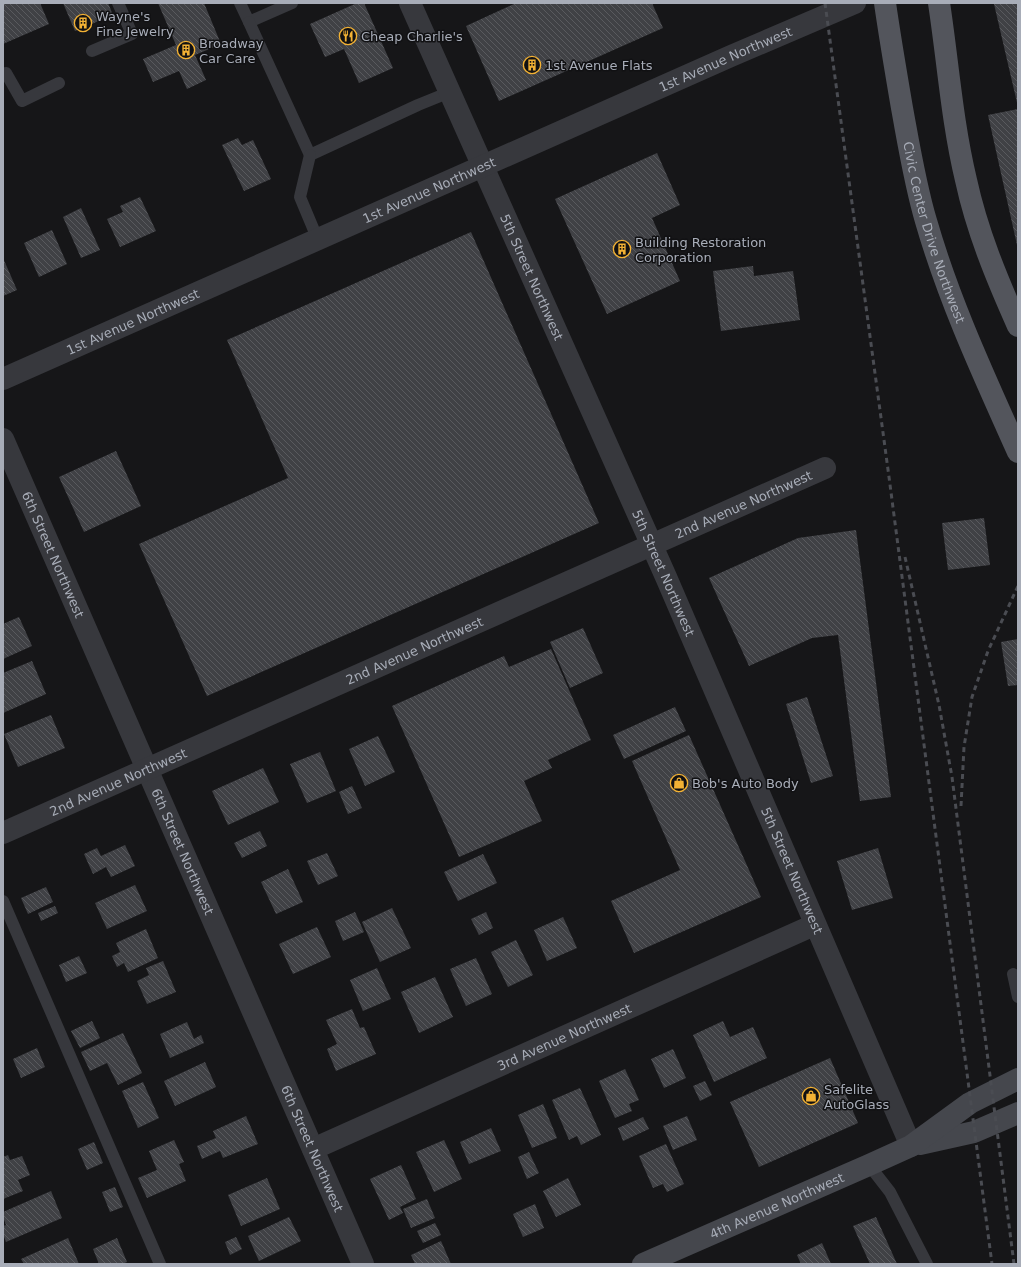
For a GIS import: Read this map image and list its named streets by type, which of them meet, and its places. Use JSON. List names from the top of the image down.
{
  "streets": {
    "main road": ["Civic Center Drive Northwest", "4th Avenue Northwest"],
    "street": [
      "1st Avenue Northwest",
      "5th Street Northwest",
      "2nd Avenue Northwest",
      "6th Street Northwest",
      "3rd Avenue Northwest"
    ]
  },
  "crossings": [
    ["1st Avenue Northwest", "5th Street Northwest"],
    ["5th Street Northwest", "2nd Avenue Northwest"],
    ["5th Street Northwest", "3rd Avenue Northwest"],
    ["5th Street Northwest", "4th Avenue Northwest"],
    ["2nd Avenue Northwest", "6th Street Northwest"],
    ["6th Street Northwest", "3rd Avenue Northwest"]
  ],
  "places": {
    "building": [
      "Wayne's Fine Jewelry",
      "Broadway Car Care",
      "1st Avenue Flats",
      "Building Restoration Corporation"
    ],
    "restaurant": ["Cheap Charlie's"],
    "shop": ["Bob's Auto Body", "Safelite AutoGlass"]
  }
}
